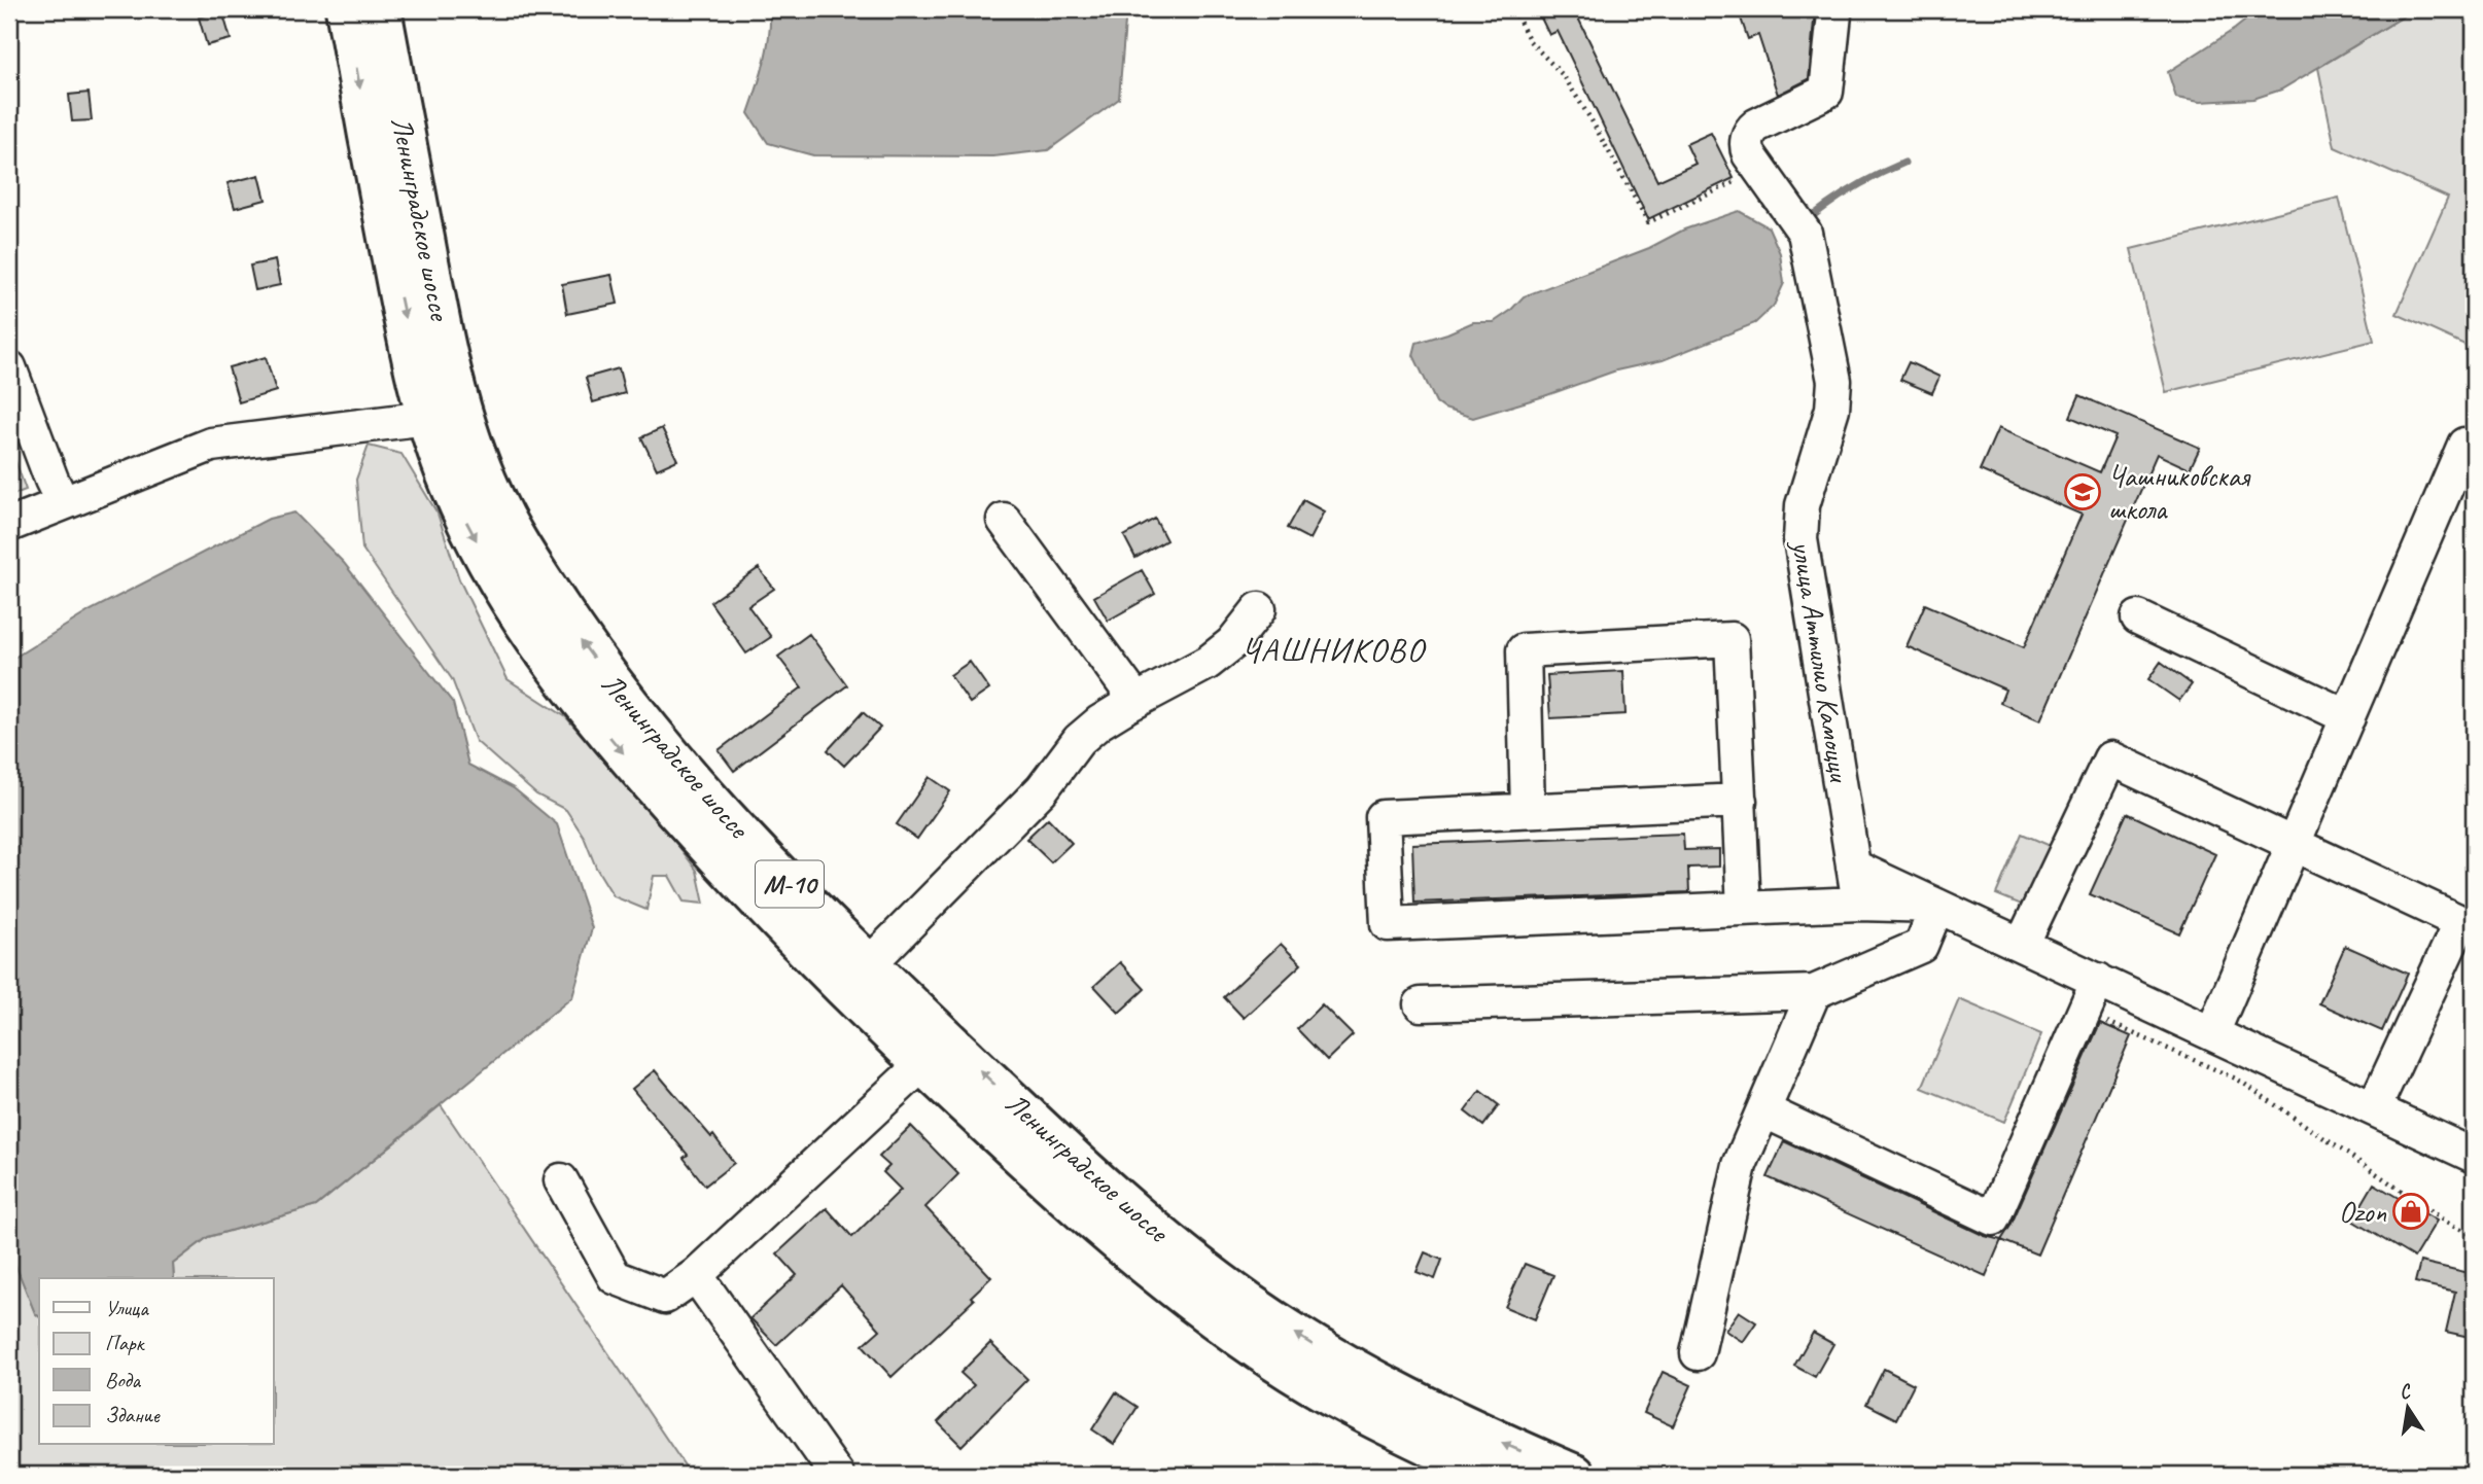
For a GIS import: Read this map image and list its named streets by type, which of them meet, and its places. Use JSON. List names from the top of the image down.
{
  "streets": {
    "highway": ["Ленинградское шоссе", "М-10"],
    "street": ["улица Аттилио Камоцци"]
  },
  "districts": ["ЧАШНИКОВО"],
  "places": {
    "school or university": ["Чашниковская школа"],
    "shop": ["Ozon"]
  },
  "legend": [
    "Улица",
    "Парк",
    "Вода",
    "Здание"
  ],
  "north": "top"
}
